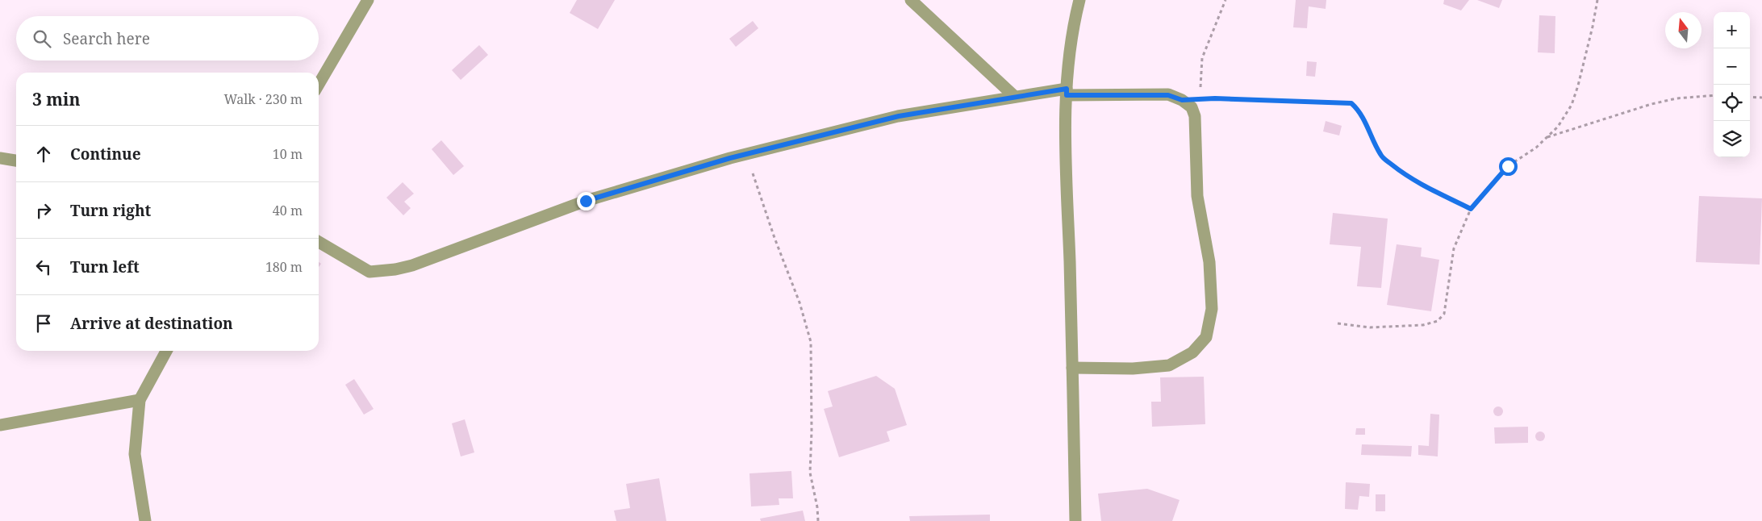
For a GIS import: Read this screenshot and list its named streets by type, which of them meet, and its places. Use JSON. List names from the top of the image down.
{
  "north": "top",
  "page": {
    "map_buttons": ["+", "−"],
    "search": "Search here",
    "heading": ["3 min", "Walk · 230 m"],
    "list": [
      ["Continue", "10 m"],
      ["Turn right", "40 m"],
      ["Turn left", "180 m"],
      "Arrive at destination"
    ]
  }
}
